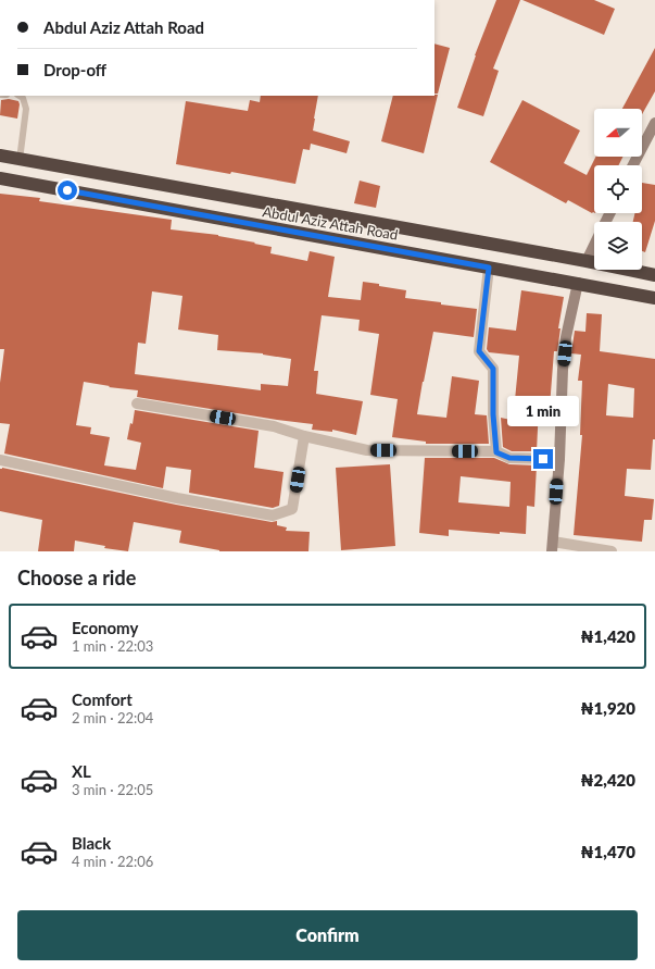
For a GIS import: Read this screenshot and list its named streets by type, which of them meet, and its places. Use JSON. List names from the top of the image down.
{
  "streets": {
    "highway": ["Abdul Aziz Attah Road"]
  },
  "north": "left",
  "page": {
    "banner": ["Abdul Aziz Attah Road", "Drop-off"],
    "bubble": "1 min",
    "heading": "Choose a ride",
    "list": [
      {
        "name": "Economy",
        "note": "1 min · 22:03",
        "value": "₦1,420"
      },
      {
        "name": "Comfort",
        "note": "2 min · 22:04",
        "value": "₦1,920"
      },
      {
        "name": "XL",
        "note": "3 min · 22:05",
        "value": "₦2,420"
      },
      {
        "name": "Black",
        "note": "4 min · 22:06",
        "value": "₦1,470"
      }
    ],
    "buttons": "Confirm"
  }
}
